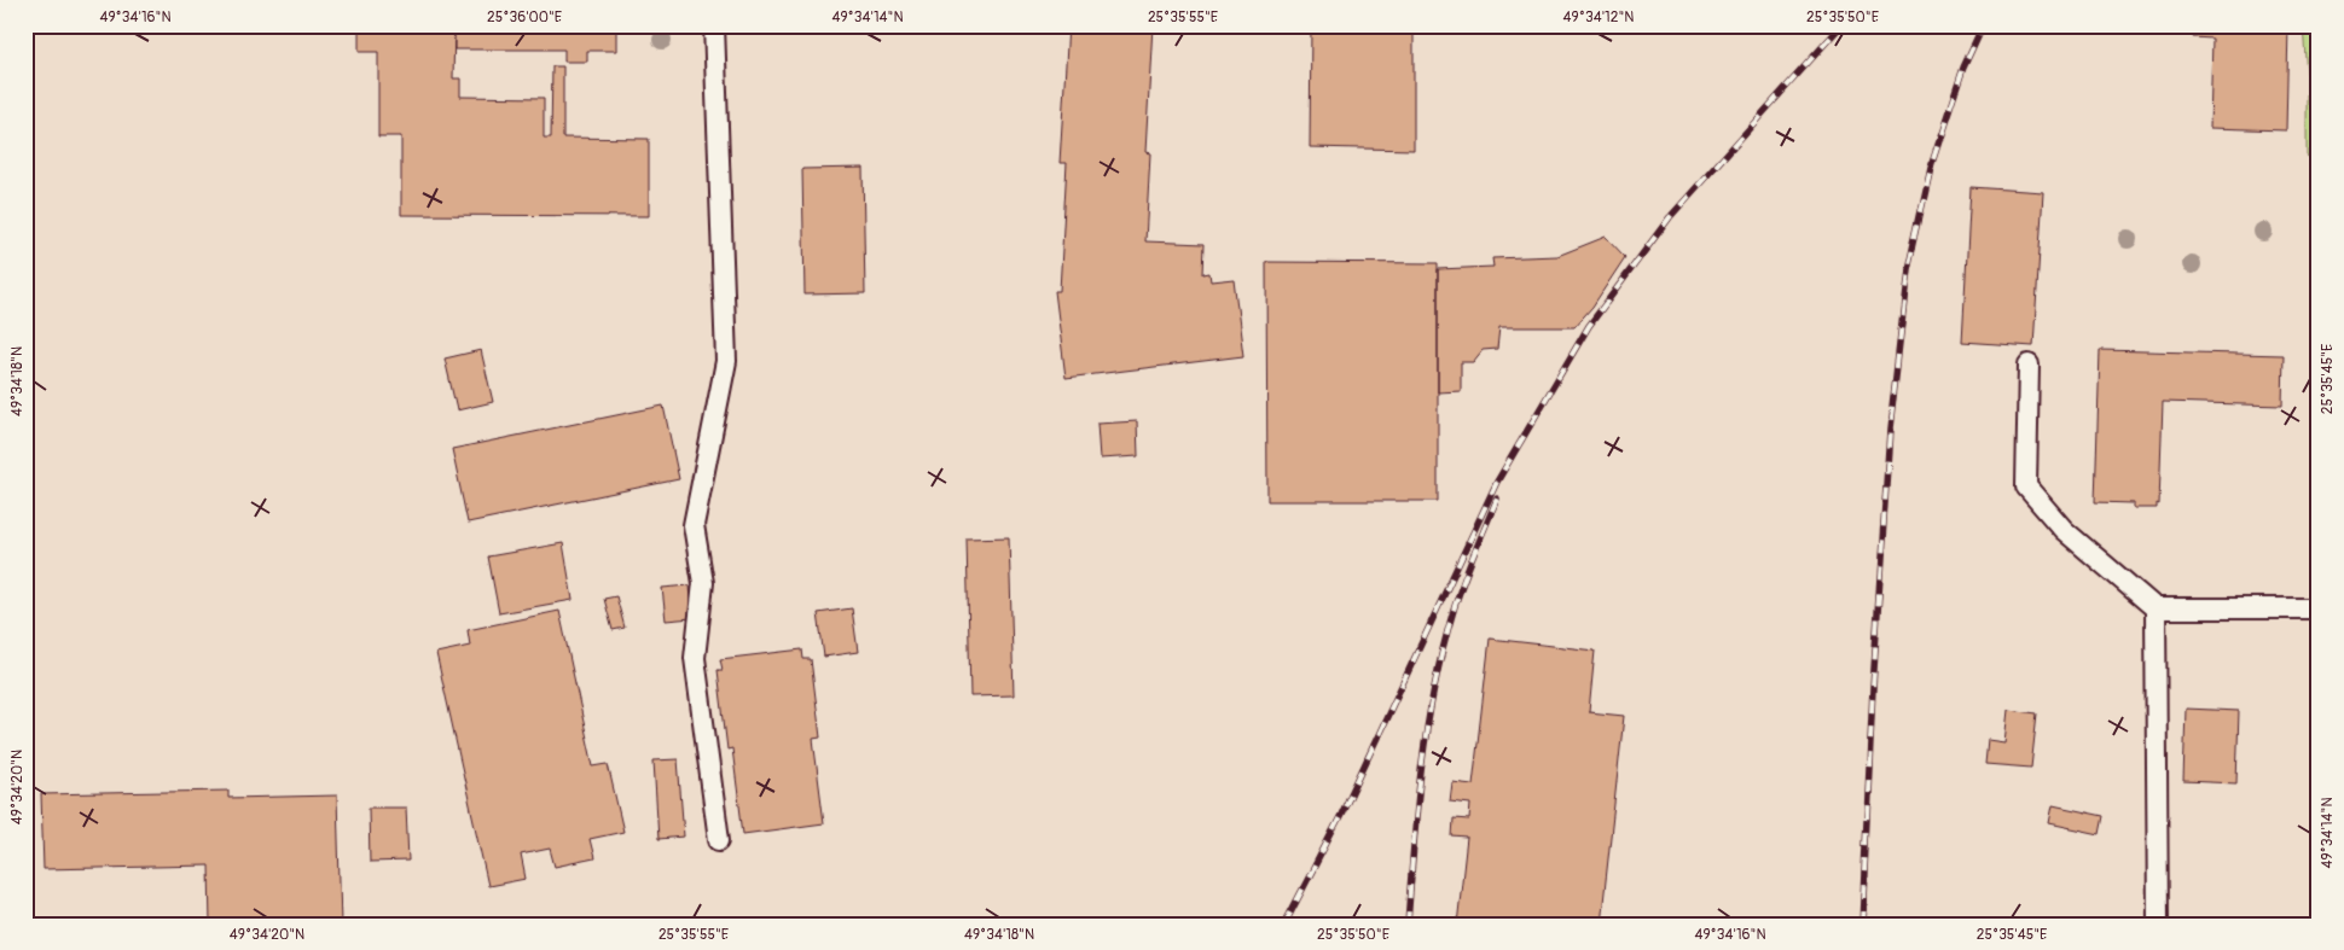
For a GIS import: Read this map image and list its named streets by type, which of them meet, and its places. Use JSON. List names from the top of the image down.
{
  "coordinates": [
    "49°34'16\"N",
    "25°36'00\"E",
    "49°34'14\"N",
    "25°35'55\"E",
    "49°34'12\"N",
    "25°35'50\"E",
    "25°35'45\"E",
    "49°34'18\"N",
    "49°34'20\"N"
  ]
}
